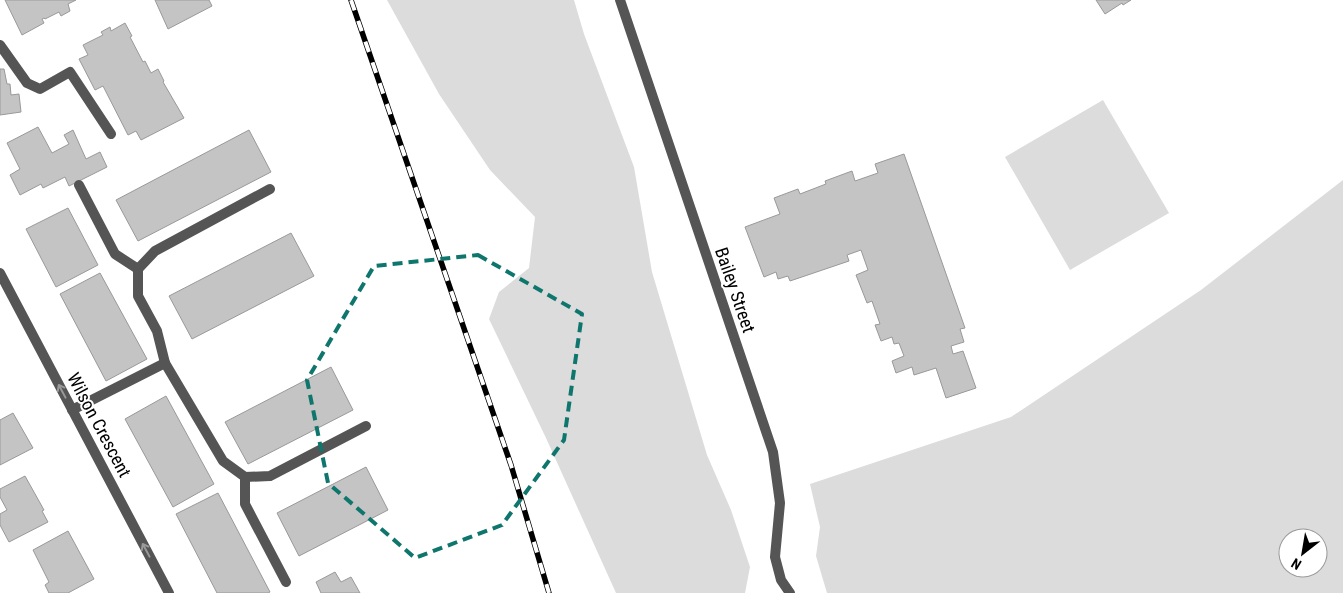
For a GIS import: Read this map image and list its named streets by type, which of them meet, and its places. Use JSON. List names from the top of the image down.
{
  "streets": {
    "street": ["Bailey Street", "Wilson Crescent"]
  },
  "one_way": ["Wilson Crescent"],
  "north": "bottom left"
}
